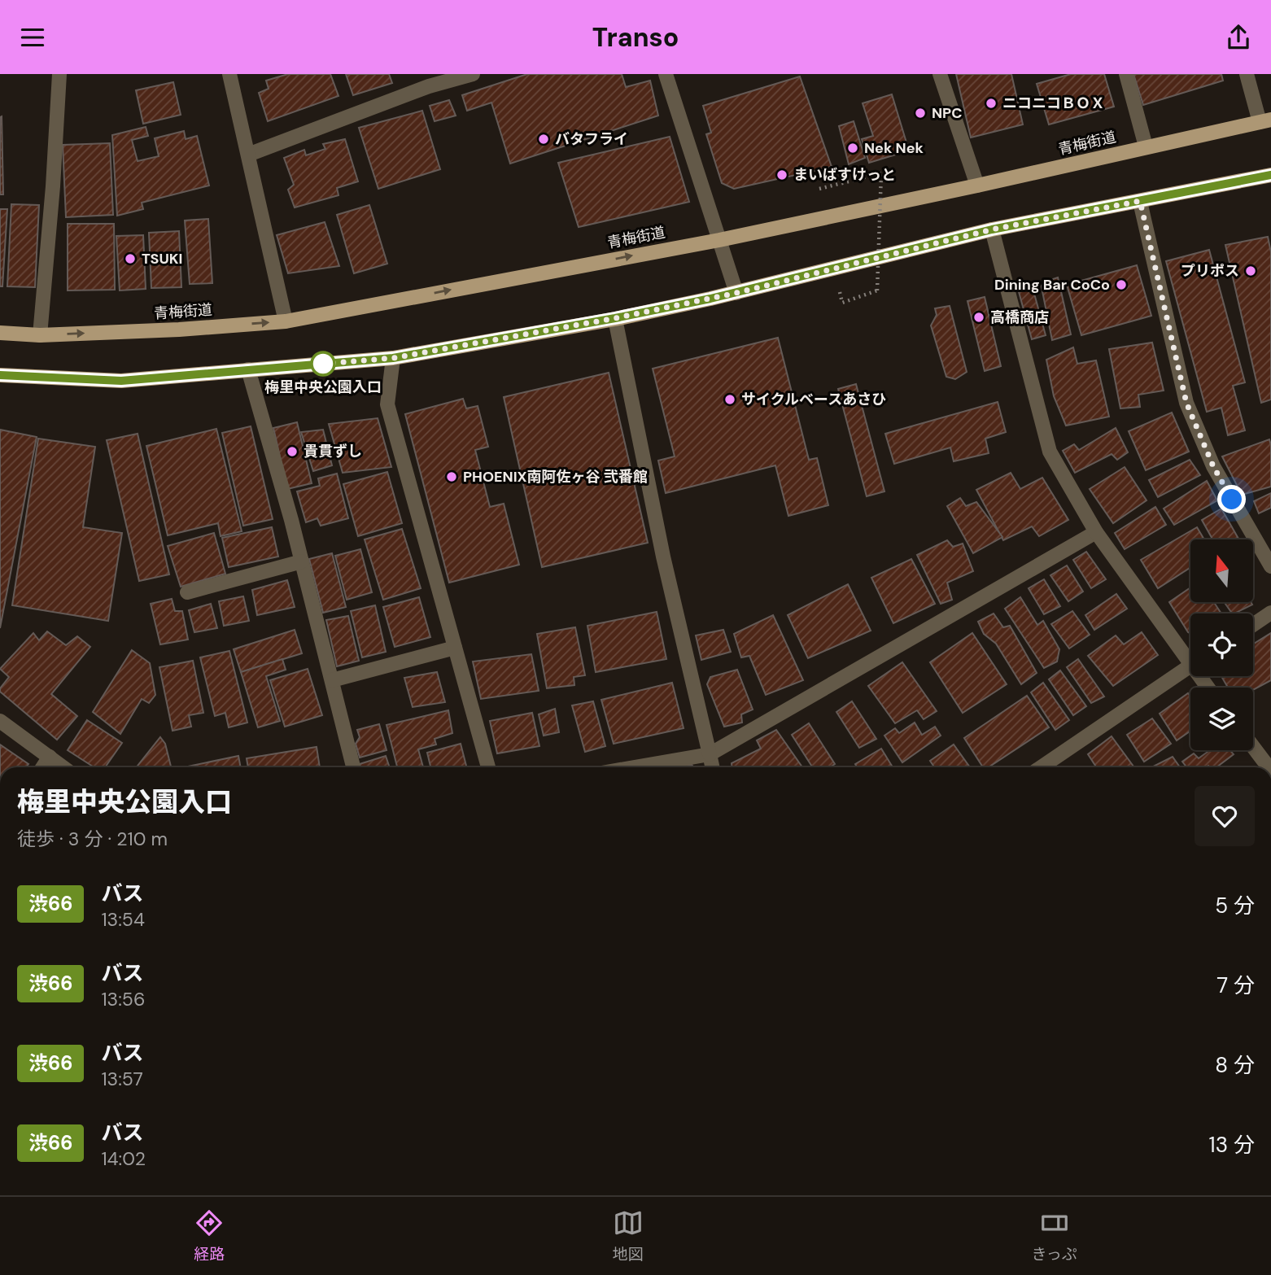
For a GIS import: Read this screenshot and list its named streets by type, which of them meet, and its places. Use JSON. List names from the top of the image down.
{
  "streets": {
    "main road": ["青梅街道"]
  },
  "places": [
    "ニコニコＢＯＸ",
    "NPC",
    "バタフライ",
    "Nek Nek",
    "まいばすけっと",
    "TSUKI",
    "プリポス",
    "Dining Bar CoCo",
    "高橋商店",
    "梅里中央公園入口",
    "サイクルベースあさひ",
    "貴貫ずし",
    "PHOENIX南阿佐ヶ谷 弐番館"
  ],
  "lines": ["bus line 渋66"],
  "north": "top",
  "page": {
    "header": "Transo",
    "heading": ["梅里中央公園入口", "徒歩 · 3 分 · 210 m"],
    "list": [
      {
        "mark": "渋66",
        "name": "バス",
        "note": "13:54",
        "value": "5 分"
      },
      {
        "mark": "渋66",
        "name": "バス",
        "note": "13:56",
        "value": "7 分"
      },
      {
        "mark": "渋66",
        "name": "バス",
        "note": "13:57",
        "value": "8 分"
      },
      {
        "mark": "渋66",
        "name": "バス",
        "note": "14:02",
        "value": "13 分"
      }
    ],
    "tabs": ["経路", "地図", "きっぷ"]
  }
}
